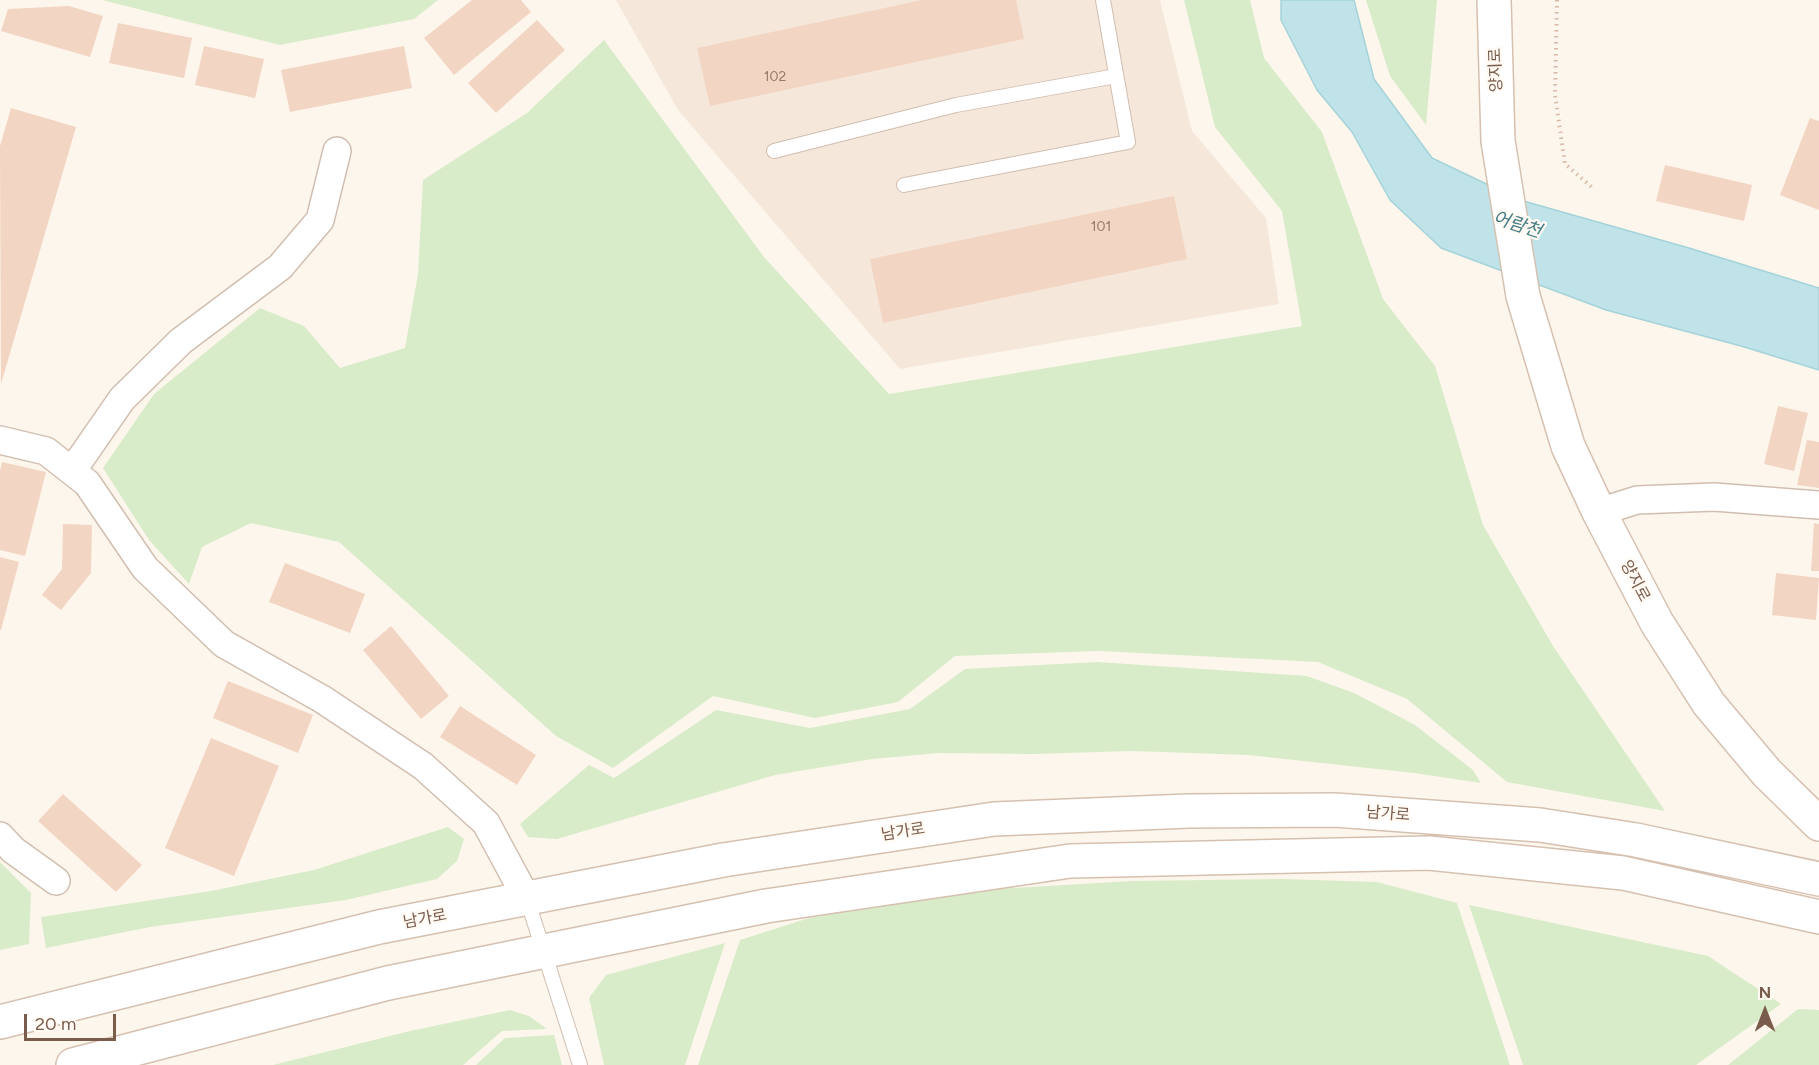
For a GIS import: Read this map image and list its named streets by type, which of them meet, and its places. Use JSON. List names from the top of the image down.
{
  "streets": {
    "main road": ["양지로", "남가로"]
  },
  "water": ["어람천"],
  "house_numbers": ["102", "101"],
  "scale_bar": "20 m",
  "north": "top"
}
